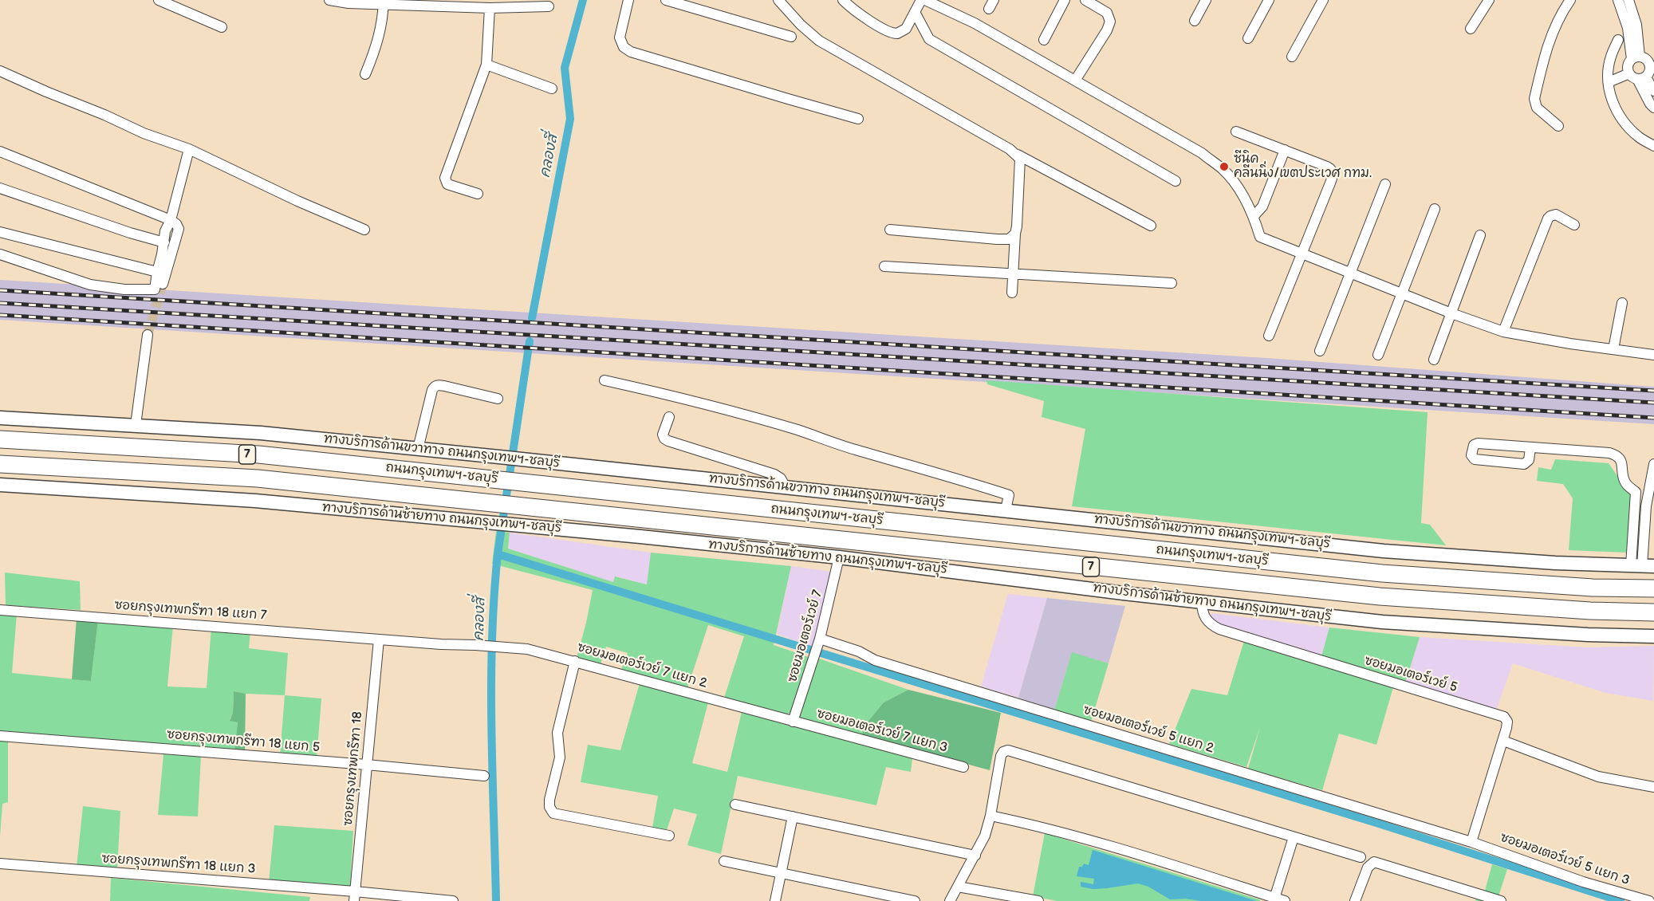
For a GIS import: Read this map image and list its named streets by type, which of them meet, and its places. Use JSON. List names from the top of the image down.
{
  "streets": {
    "highway": ["7", "ถนนกรุงเทพฯ-ชลบุรี"],
    "main road": ["ทางบริการด้านขวาทาง ถนนกรุงเทพฯ-ชลบุรี", "ทางบริการด้านซ้ายทาง ถนนกรุงเทพฯ-ชลบุรี"],
    "street": [
      "ซอยกรุงเทพกรีฑา 18 แยก 7",
      "ซอยมอเตอร์เวย์ 7",
      "ซอยมอเตอร์เวย์ 7 แยก 2",
      "ซอยมอเตอร์เวย์ 5",
      "ซอยมอเตอร์เวย์ 5 แยก 2",
      "ซอยมอเตอร์เวย์ 7 แยก 3",
      "ซอยกรุงเทพกรีฑา 18 แยก 5",
      "ซอยกรุงเทพกรีฑา 18",
      "ซอยมอเตอร์เวย์ 5 แยก 3",
      "ซอยกรุงเทพกรีฑา 18 แยก 3"
    ]
  },
  "crossings": [
    ["ทางบริการด้านซ้ายทาง ถนนกรุงเทพฯ-ชลบุรี", "ซอยมอเตอร์เวย์ 7"],
    ["ทางบริการด้านซ้ายทาง ถนนกรุงเทพฯ-ชลบุรี", "ซอยมอเตอร์เวย์ 5"],
    ["ซอยกรุงเทพกรีฑา 18 แยก 7", "ซอยมอเตอร์เวย์ 7 แยก 2"],
    ["ซอยกรุงเทพกรีฑา 18 แยก 7", "ซอยกรุงเทพกรีฑา 18"],
    ["ซอยมอเตอร์เวย์ 7", "ซอยมอเตอร์เวย์ 7 แยก 2"],
    ["ซอยมอเตอร์เวย์ 7", "ซอยมอเตอร์เวย์ 5 แยก 2"],
    ["ซอยมอเตอร์เวย์ 7", "ซอยมอเตอร์เวย์ 7 แยก 3"],
    ["ซอยมอเตอร์เวย์ 7 แยก 2", "ซอยมอเตอร์เวย์ 7 แยก 3"],
    ["ซอยมอเตอร์เวย์ 5", "ซอยมอเตอร์เวย์ 5 แยก 2"],
    ["ซอยมอเตอร์เวย์ 5", "ซอยมอเตอร์เวย์ 5 แยก 3"],
    ["ซอยมอเตอร์เวย์ 5 แยก 2", "ซอยมอเตอร์เวย์ 5 แยก 3"],
    ["ซอยกรุงเทพกรีฑา 18 แยก 5", "ซอยกรุงเทพกรีฑา 18"],
    ["ซอยกรุงเทพกรีฑา 18", "ซอยกรุงเทพกรีฑา 18 แยก 3"]
  ],
  "water": ["คลองสี่"],
  "places": ["ซีนิค คลีนนิ่ง/เขตประเวศ กทม."]
}
